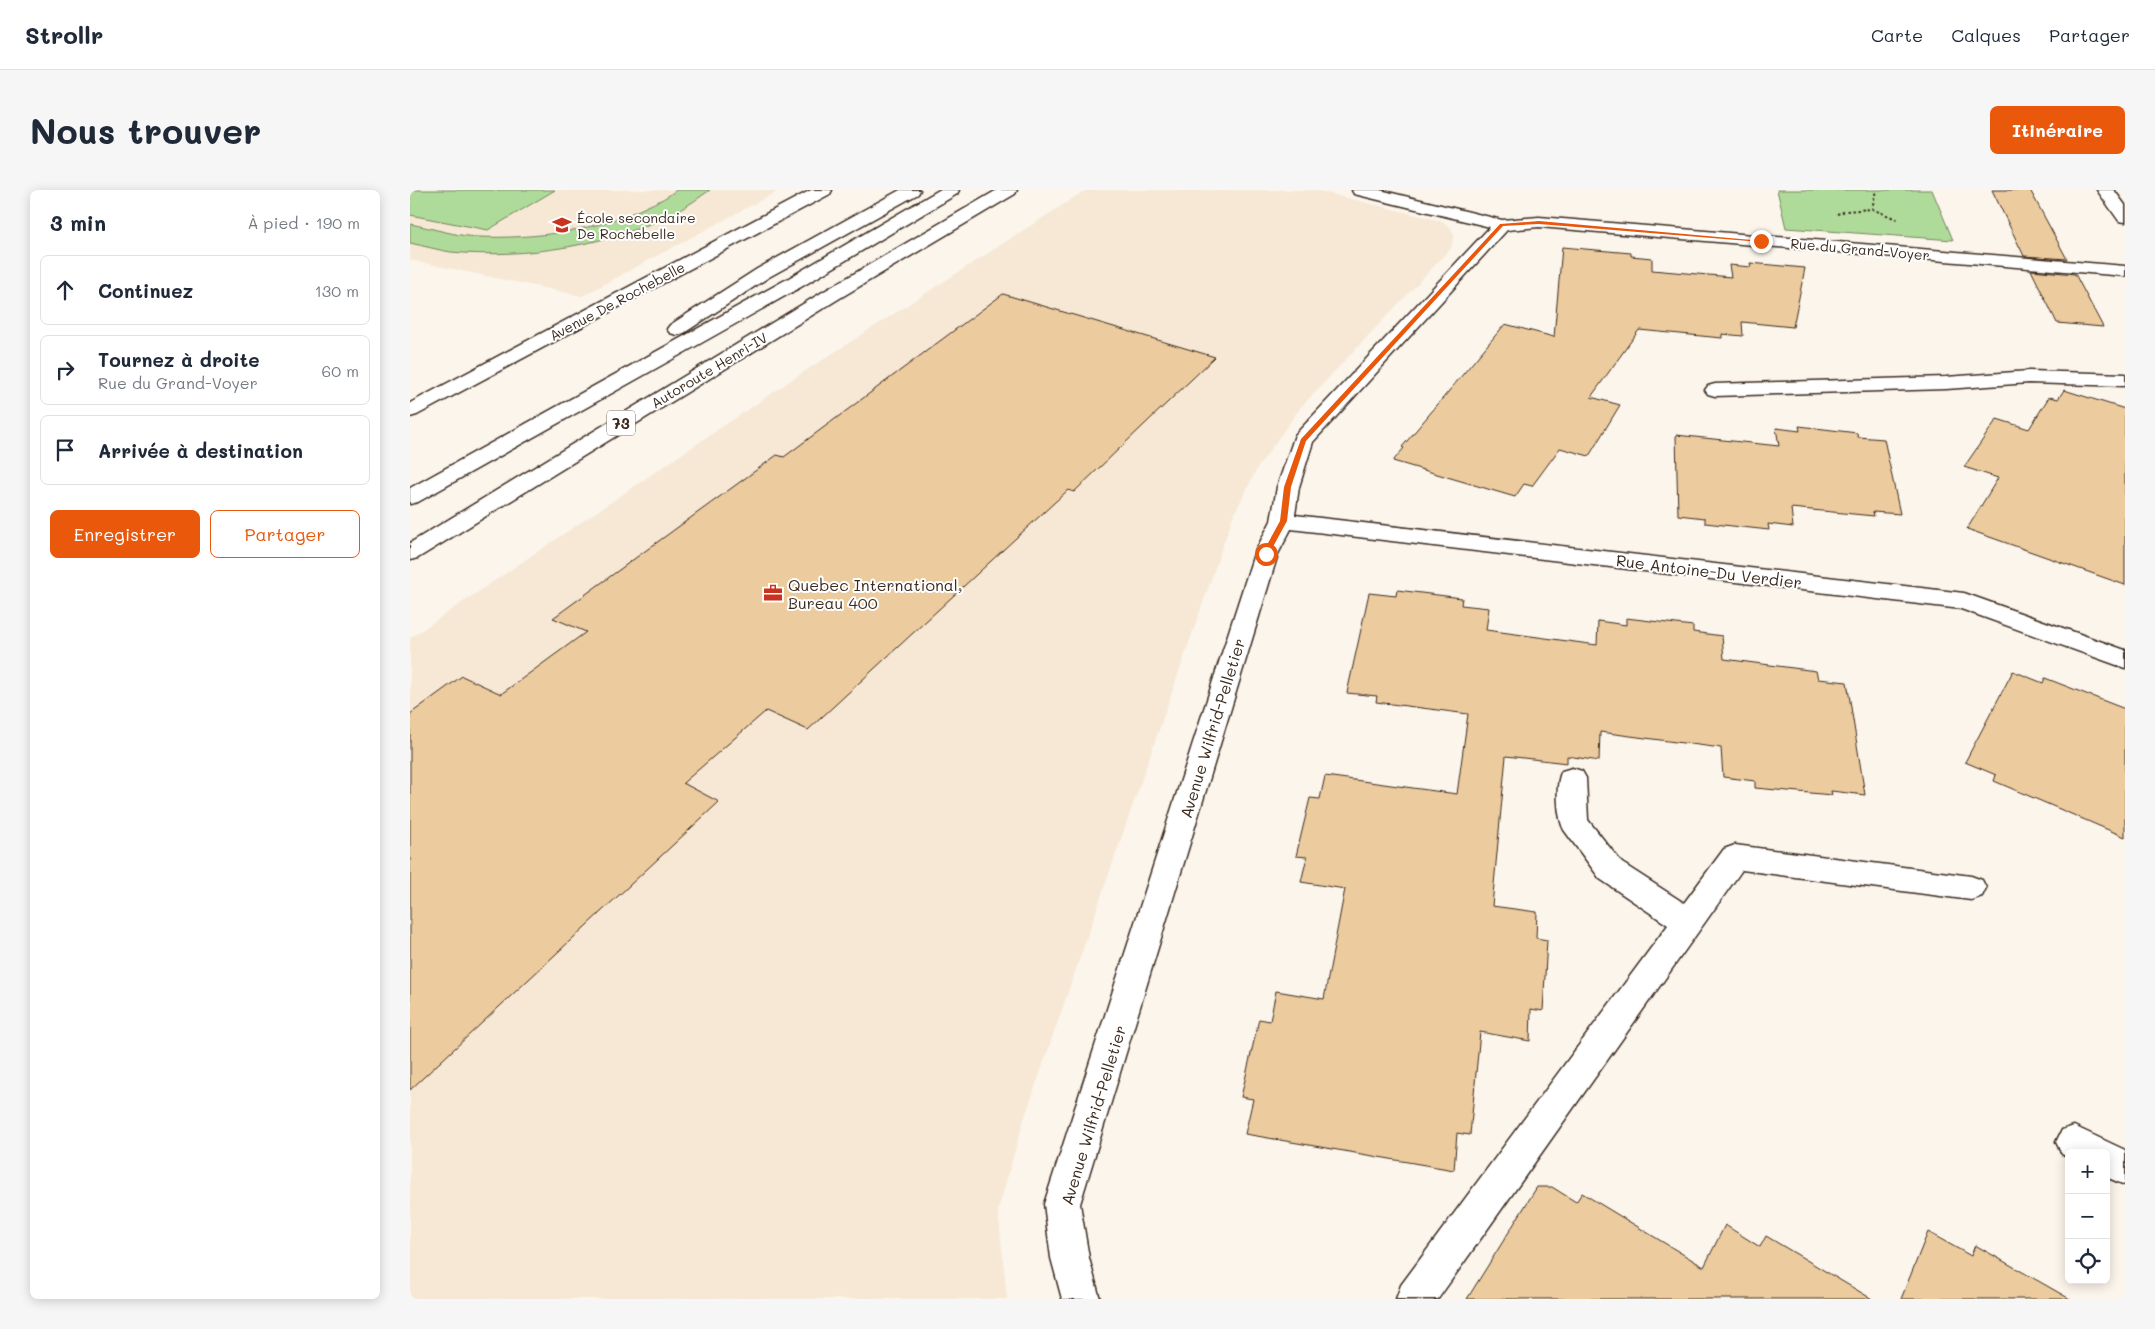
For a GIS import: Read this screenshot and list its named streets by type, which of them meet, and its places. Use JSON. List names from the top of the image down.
{
  "streets": {
    "main road": [
      "Rue du Grand-Voyer",
      "Avenue De Rochebelle",
      "Autoroute Henri-IV",
      "73",
      "Rue Antoine-Du Verdier",
      "Avenue Wilfrid-Pelletier"
    ]
  },
  "crossings": [
    ["Rue du Grand-Voyer", "Avenue Wilfrid-Pelletier"],
    ["Rue Antoine-Du Verdier", "Avenue Wilfrid-Pelletier"]
  ],
  "places": {
    "school or university": ["École secondaire De Rochebelle"],
    "office": ["Quebec International, Bureau 400"]
  },
  "page": {
    "header": "Strollr",
    "nav": ["Carte", "Calques", "Partager"],
    "buttons": [
      "Itinéraire",
      ["Enregistrer", "Partager"]
    ],
    "title": "Nous trouver",
    "heading": ["3 min", "À pied · 190 m"],
    "list": [
      ["Continuez", "130 m"],
      ["Tournez à droite", "Rue du Grand-Voyer", "60 m"],
      "Arrivée à destination"
    ],
    "map_buttons": ["+", "−"]
  }
}
